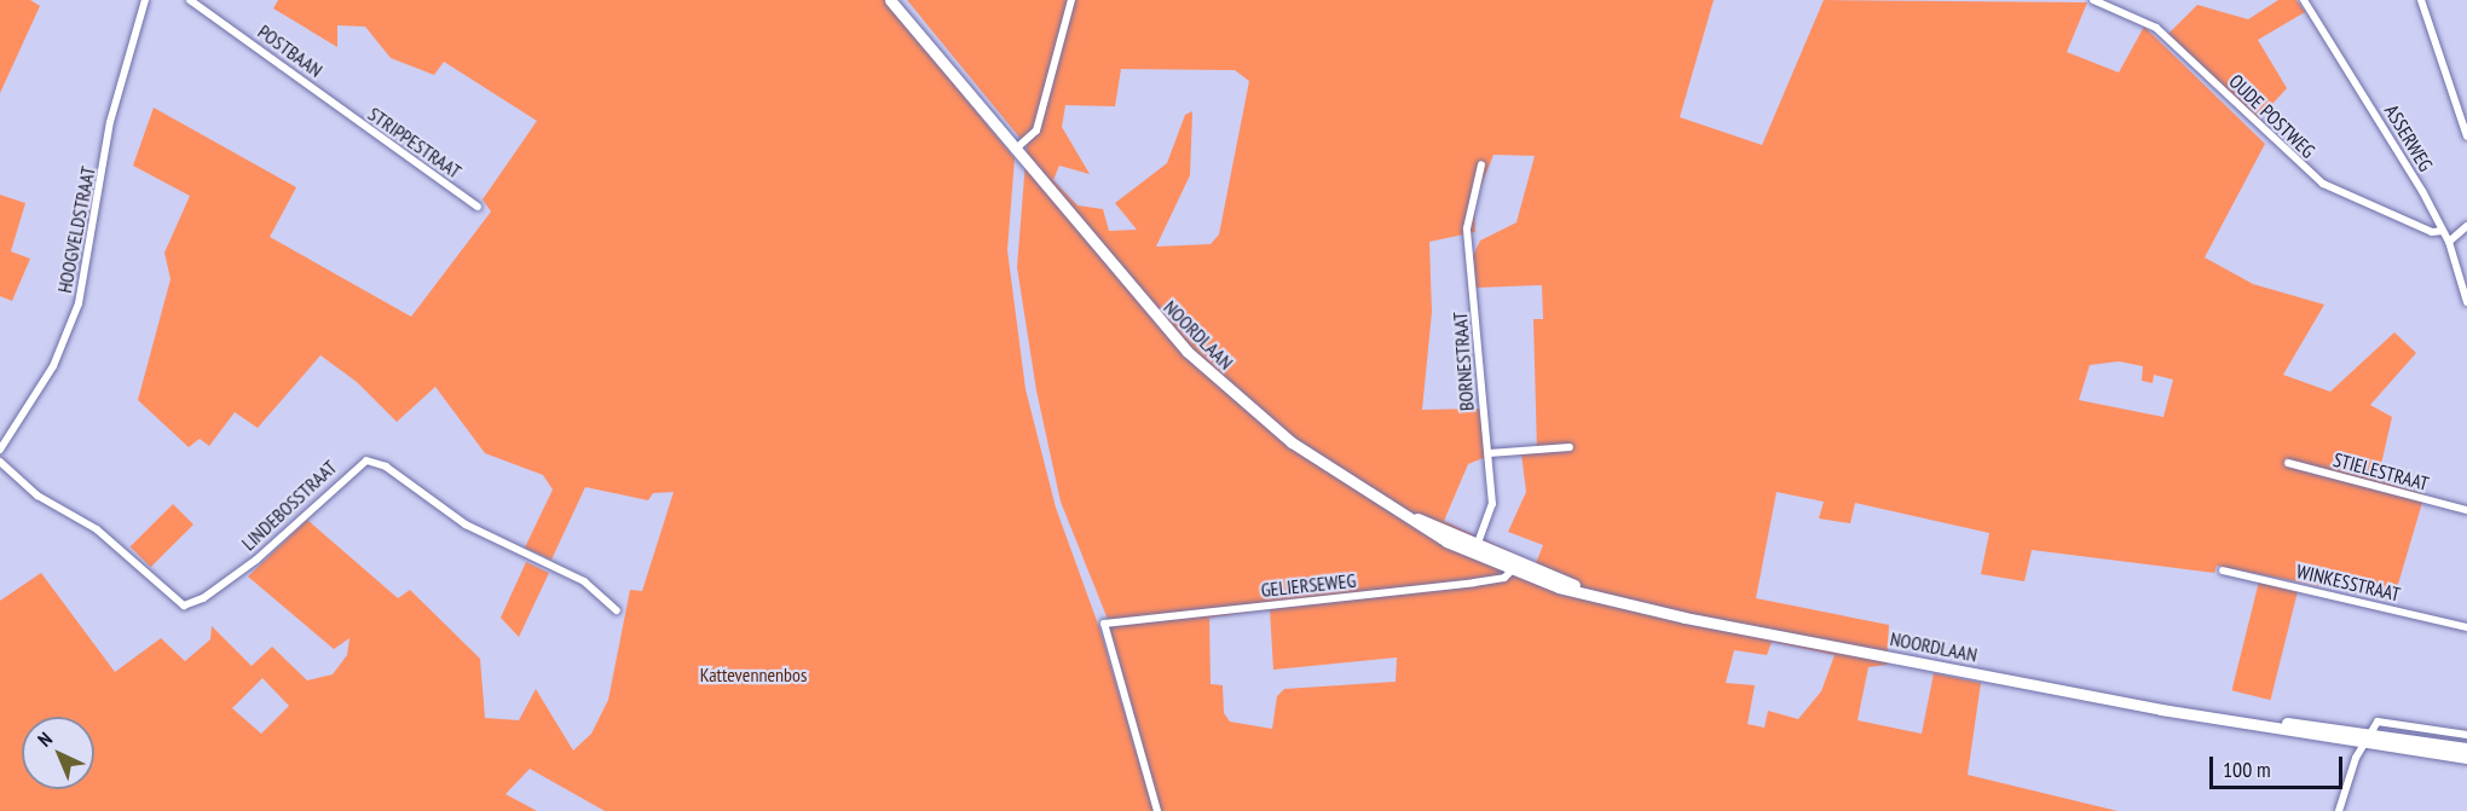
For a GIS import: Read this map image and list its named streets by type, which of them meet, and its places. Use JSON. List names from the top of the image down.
{
  "streets": {
    "main road": ["NOORDLAAN"],
    "street": [
      "POSTBAAN",
      "OUDE POSTWEG",
      "ASSERWEG",
      "STRIPPESTRAAT",
      "HOOGVELDSTRAAT",
      "BORNESTRAAT",
      "STIELESTRAAT",
      "LINDEBOSSTRAAT",
      "WINKESSTRAAT",
      "GELIERSEWEG"
    ]
  },
  "crossings": [
    ["POSTBAAN", "STRIPPESTRAAT"],
    ["OUDE POSTWEG", "ASSERWEG"],
    ["NOORDLAAN", "BORNESTRAAT"],
    ["NOORDLAAN", "GELIERSEWEG"]
  ],
  "parks": ["Kattevennenbos"],
  "scale_bar": "100 m",
  "north": "top left"
}
